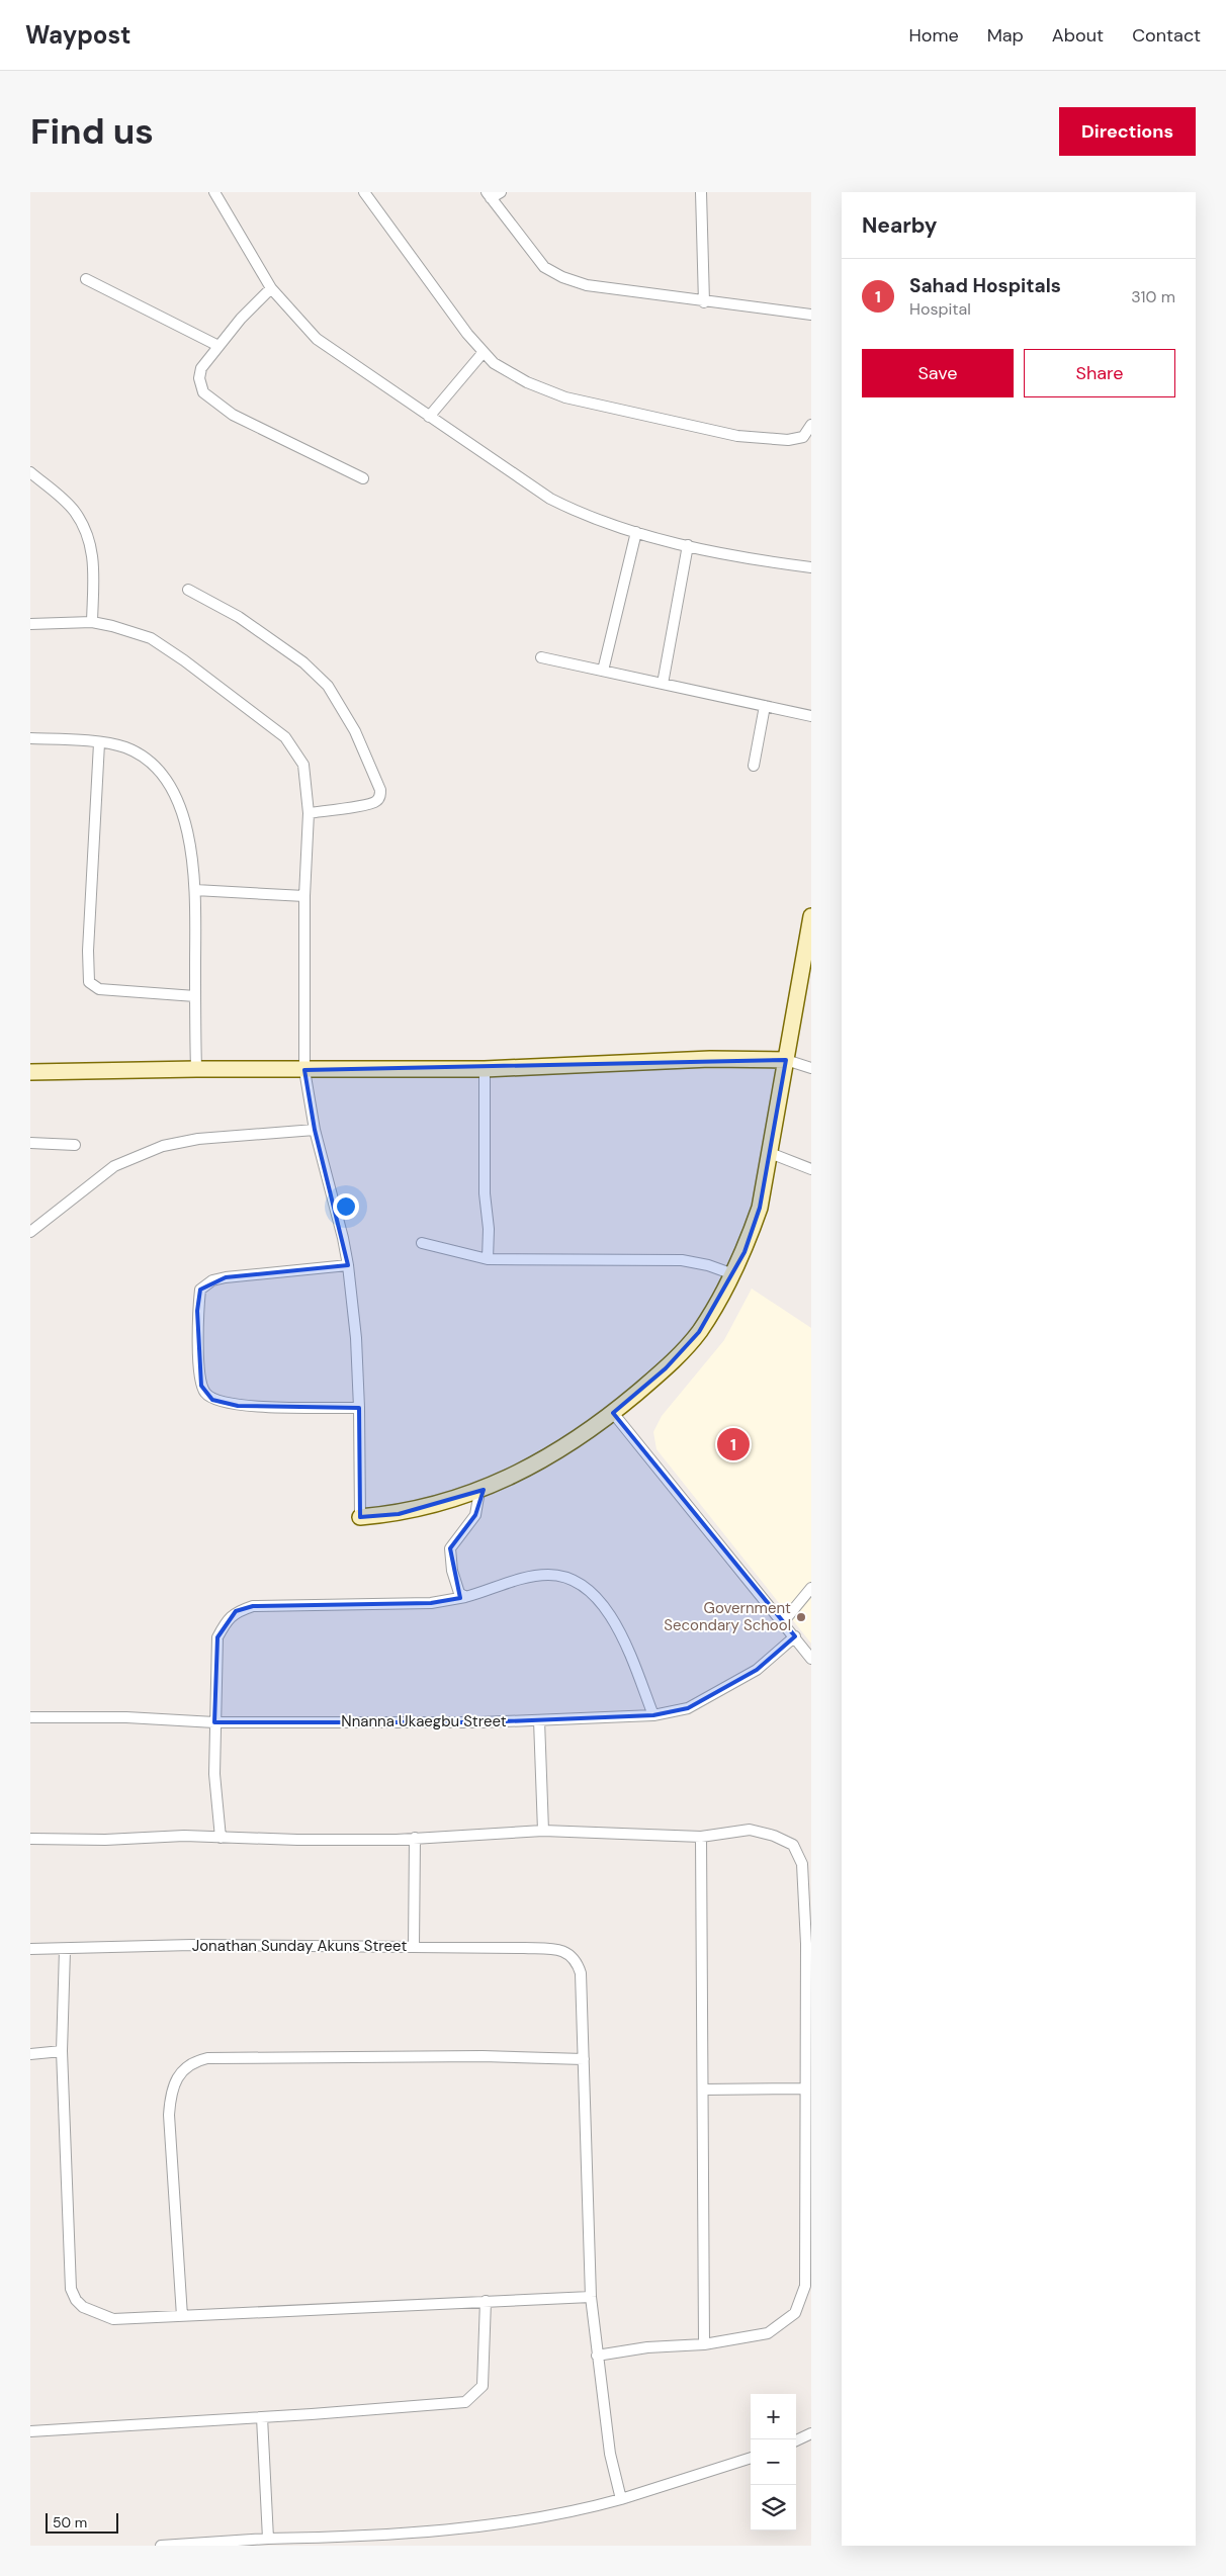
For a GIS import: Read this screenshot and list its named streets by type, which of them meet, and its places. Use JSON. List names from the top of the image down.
{
  "streets": {
    "street": ["Nnanna Ukaegbu Street", "Jonathan Sunday Akuns Street"]
  },
  "places": ["Government Secondary School"],
  "scale_bar": "50 m",
  "page": {
    "header": "Waypost",
    "nav": [
      "Home",
      "Map",
      "About",
      "Contact"
    ],
    "buttons": [
      "Directions",
      ["Save", "Share"]
    ],
    "title": "Find us",
    "heading": "Nearby",
    "list": [
      {
        "mark": "1",
        "name": "Sahad Hospitals",
        "note": "Hospital",
        "value": "310 m"
      }
    ],
    "pins": "1",
    "map_buttons": ["+", "−"],
    "scale": "50 m"
  }
}
